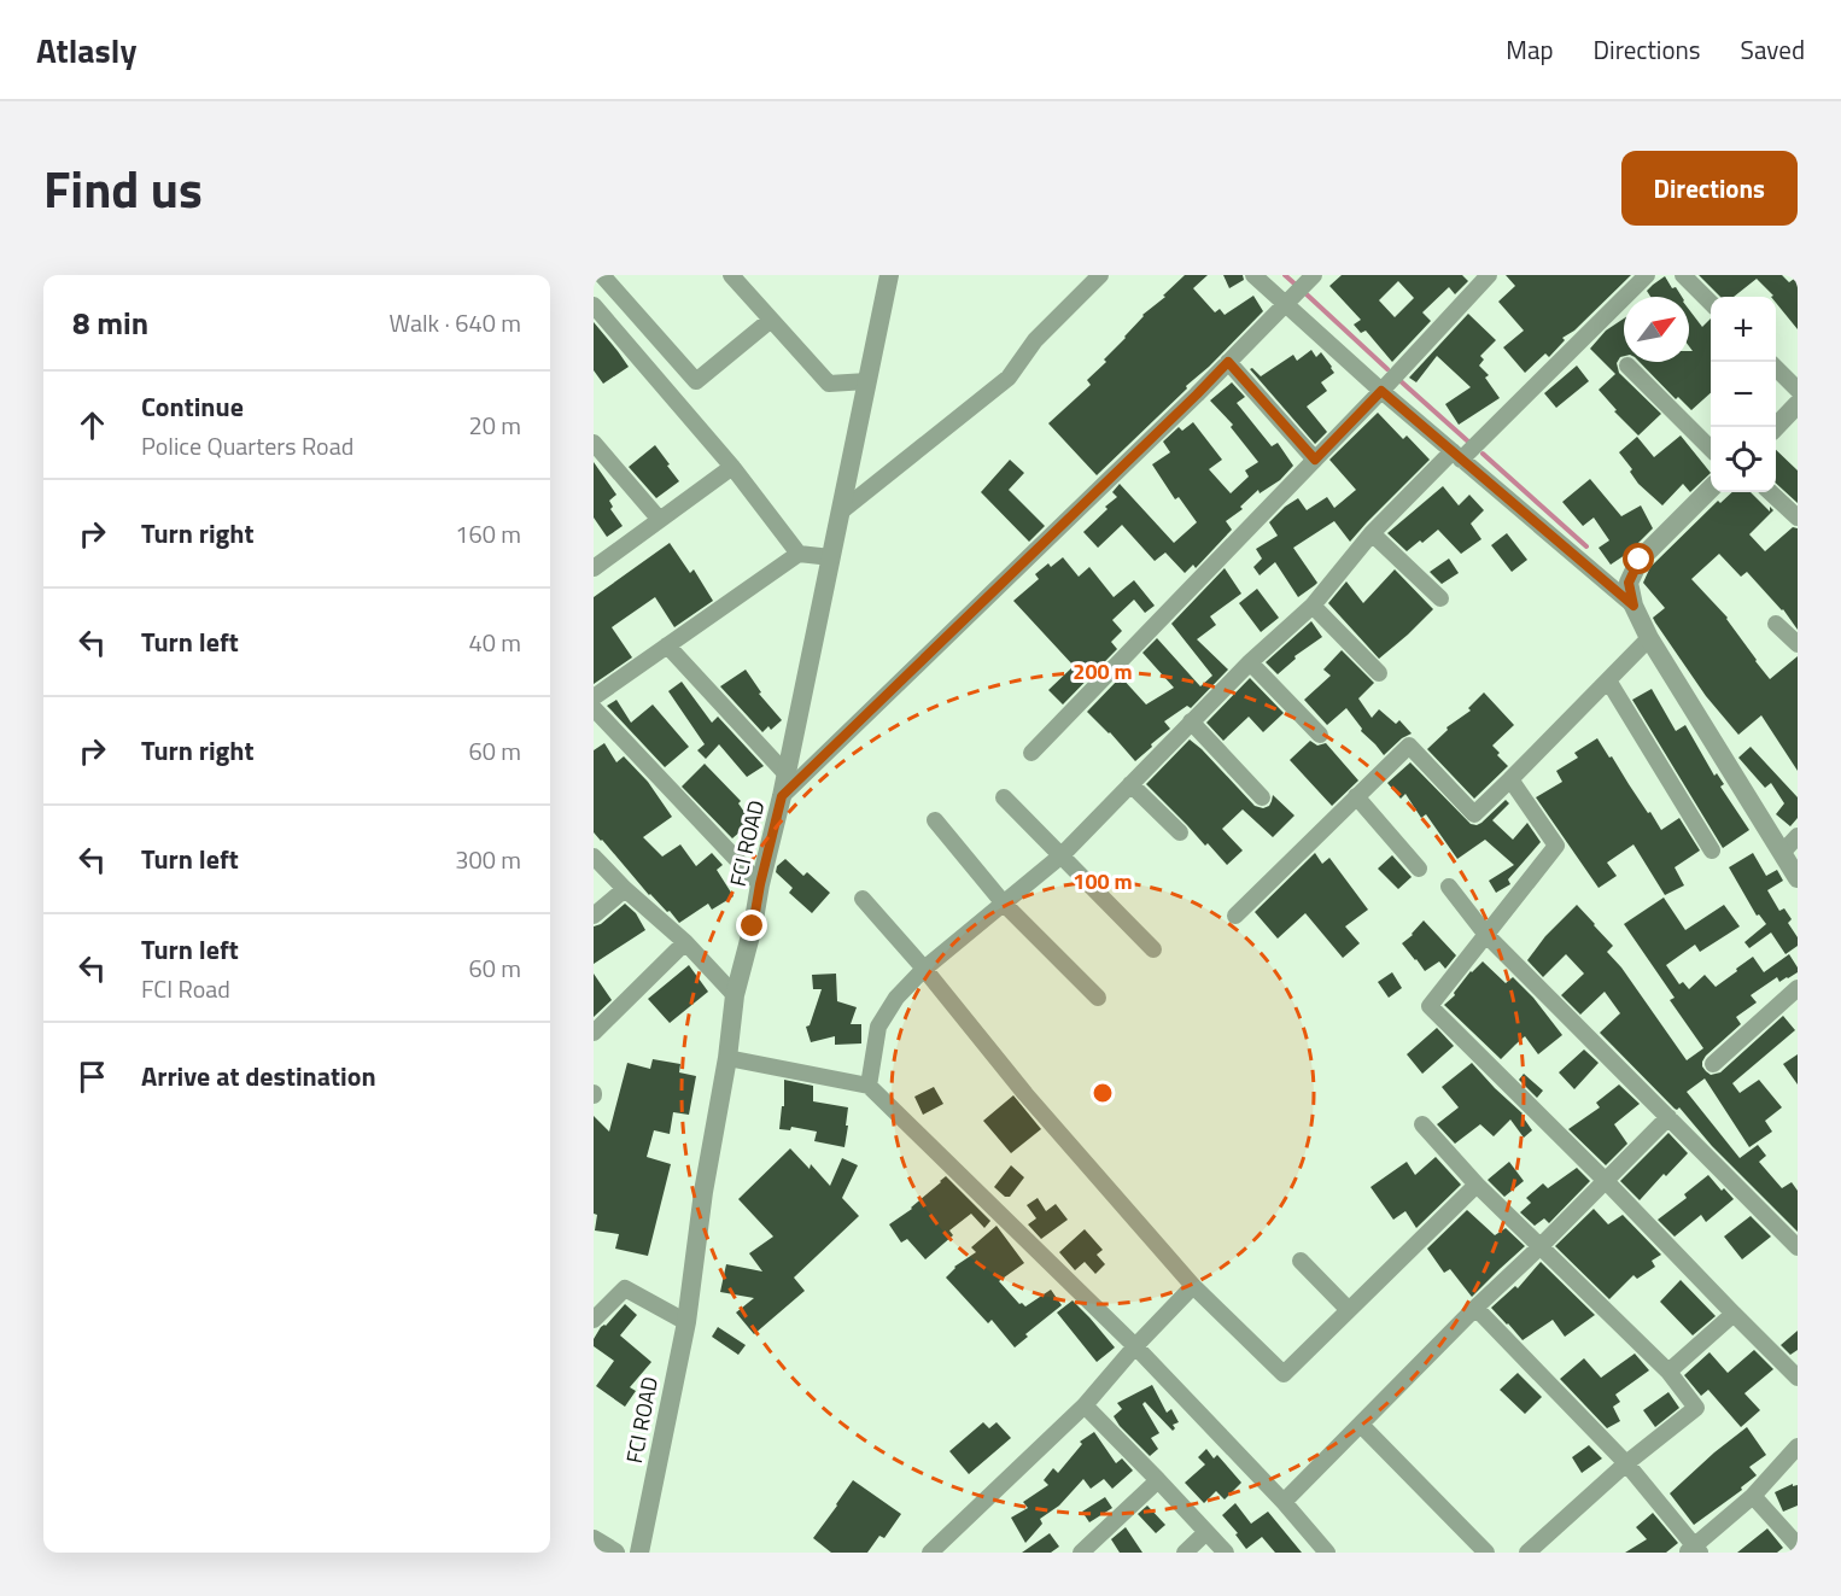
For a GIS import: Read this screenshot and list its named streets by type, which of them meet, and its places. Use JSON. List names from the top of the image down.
{
  "streets": {
    "street": ["FCI ROAD"]
  },
  "north": "top right",
  "page": {
    "header": "Atlasly",
    "nav": ["Map", "Directions", "Saved"],
    "title": "Find us",
    "buttons": "Directions",
    "heading": ["8 min", "Walk · 640 m"],
    "map_buttons": ["+", "−"],
    "list": [
      ["Continue", "Police Quarters Road", "20 m"],
      ["Turn right", "160 m"],
      ["Turn left", "40 m"],
      ["Turn right", "60 m"],
      ["Turn left", "300 m"],
      ["Turn left", "FCI Road", "60 m"],
      "Arrive at destination"
    ]
  },
  "rings": ["200 m", "100 m"]
}
